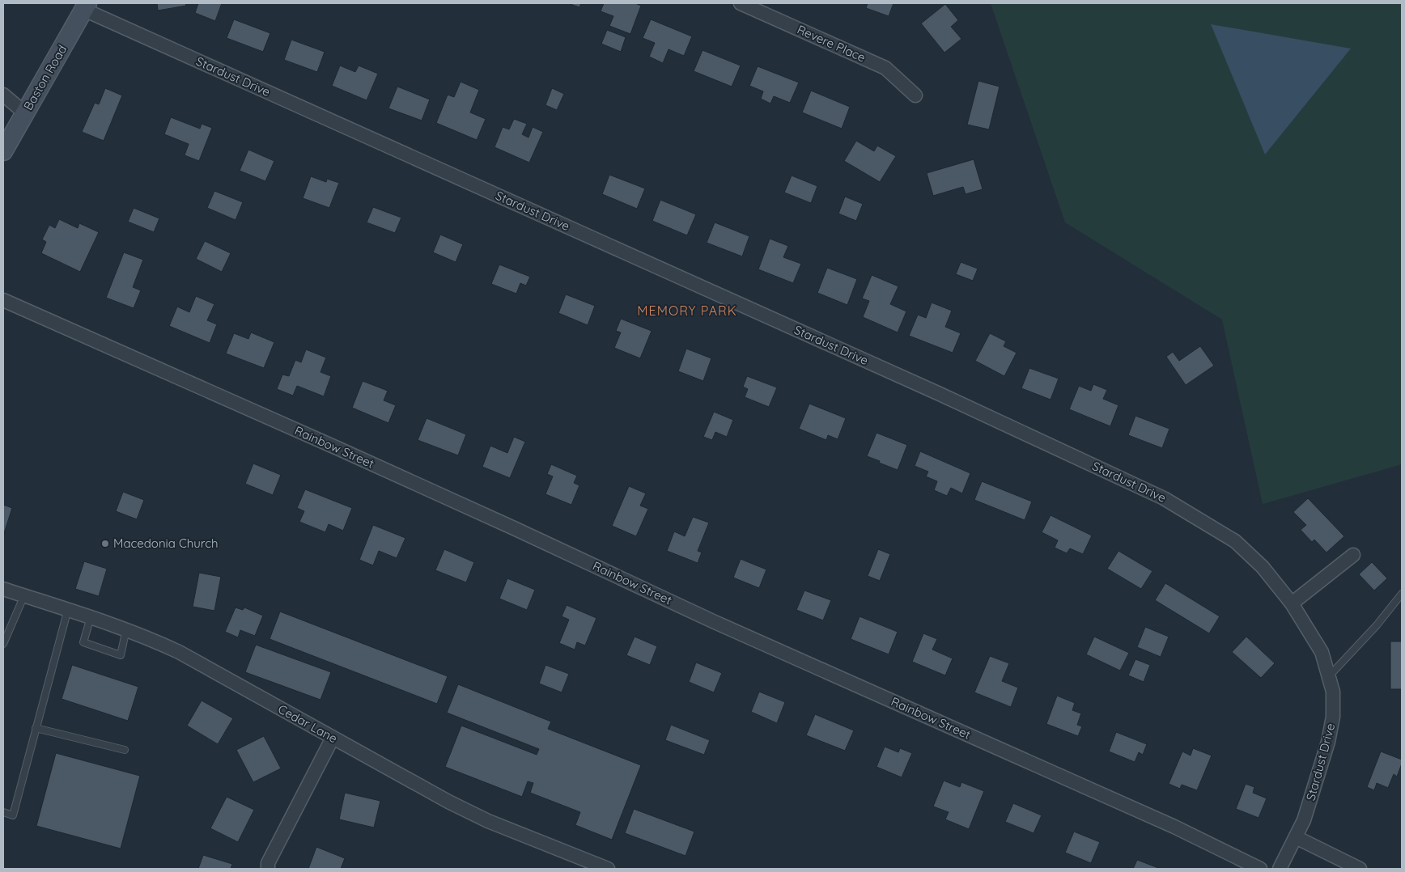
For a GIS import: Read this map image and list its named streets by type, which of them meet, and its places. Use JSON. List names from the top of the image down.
{
  "streets": {
    "main road": ["Baston Road"],
    "street": [
      "Revere Place",
      "Stardust Drive",
      "Rainbow Street",
      "Cedar Lane"
    ]
  },
  "crossings": [
    ["Stardust Drive", "Baston Road"]
  ],
  "districts": ["MEMORY PARK"],
  "places": ["Macedonia Church"]
}
